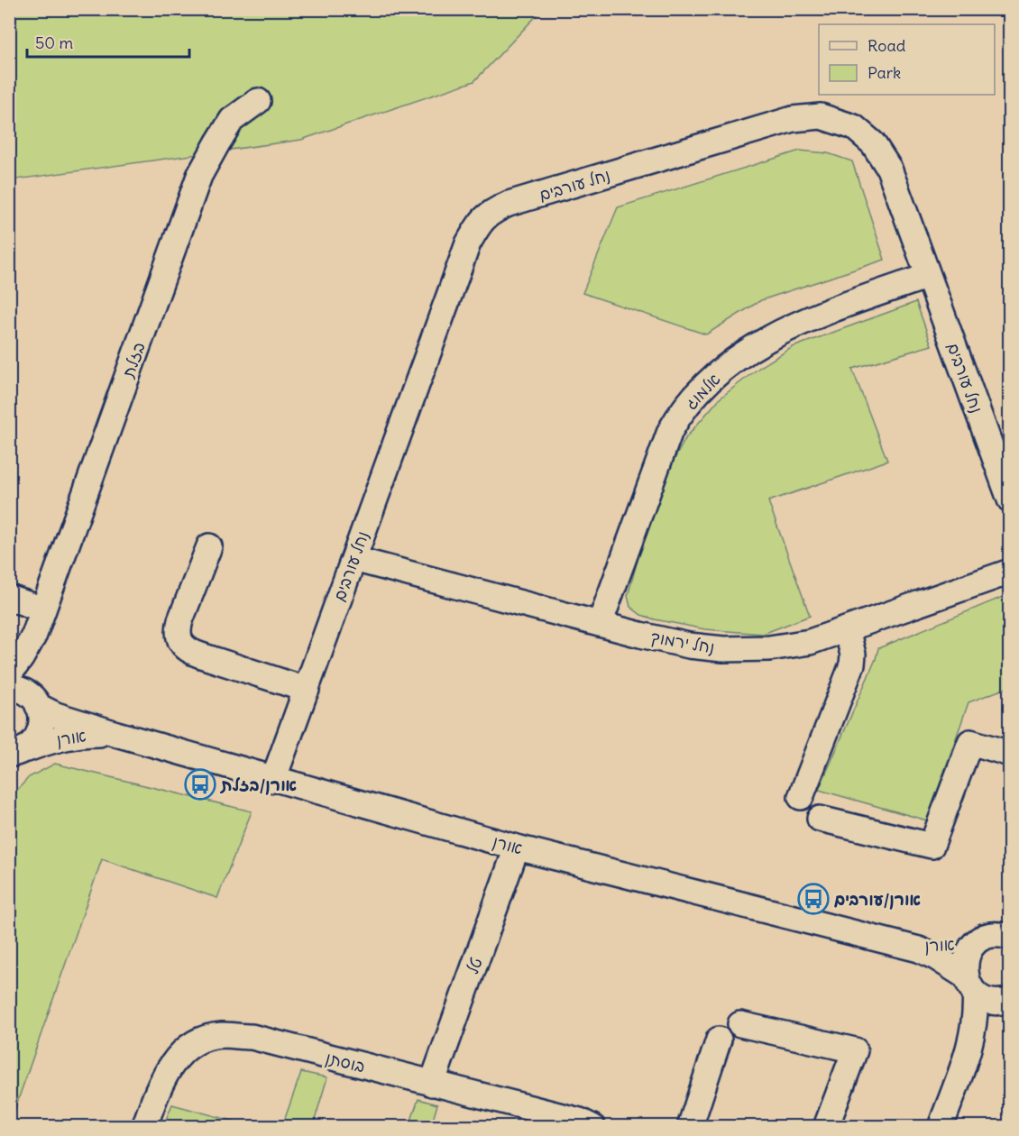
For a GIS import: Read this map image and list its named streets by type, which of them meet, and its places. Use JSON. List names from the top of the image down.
{
  "streets": {
    "street": [
      "נחל עורבים",
      "בזלת",
      "אלמוג",
      "נחל ירמוך",
      "אורן",
      "טל",
      "בוסתן"
    ]
  },
  "crossings": [
    ["נחל עורבים", "אלמוג"],
    ["נחל עורבים", "נחל ירמוך"],
    ["נחל עורבים", "אורן"],
    ["בזלת", "אורן"],
    ["אלמוג", "נחל ירמוך"],
    ["אורן", "טל"],
    ["טל", "בוסתן"]
  ],
  "places": {
    "bus stop": ["אורן/בזלת", "אורן/עורבים"]
  },
  "legend": ["Road", "Park"],
  "scale_bar": "50 m"
}
